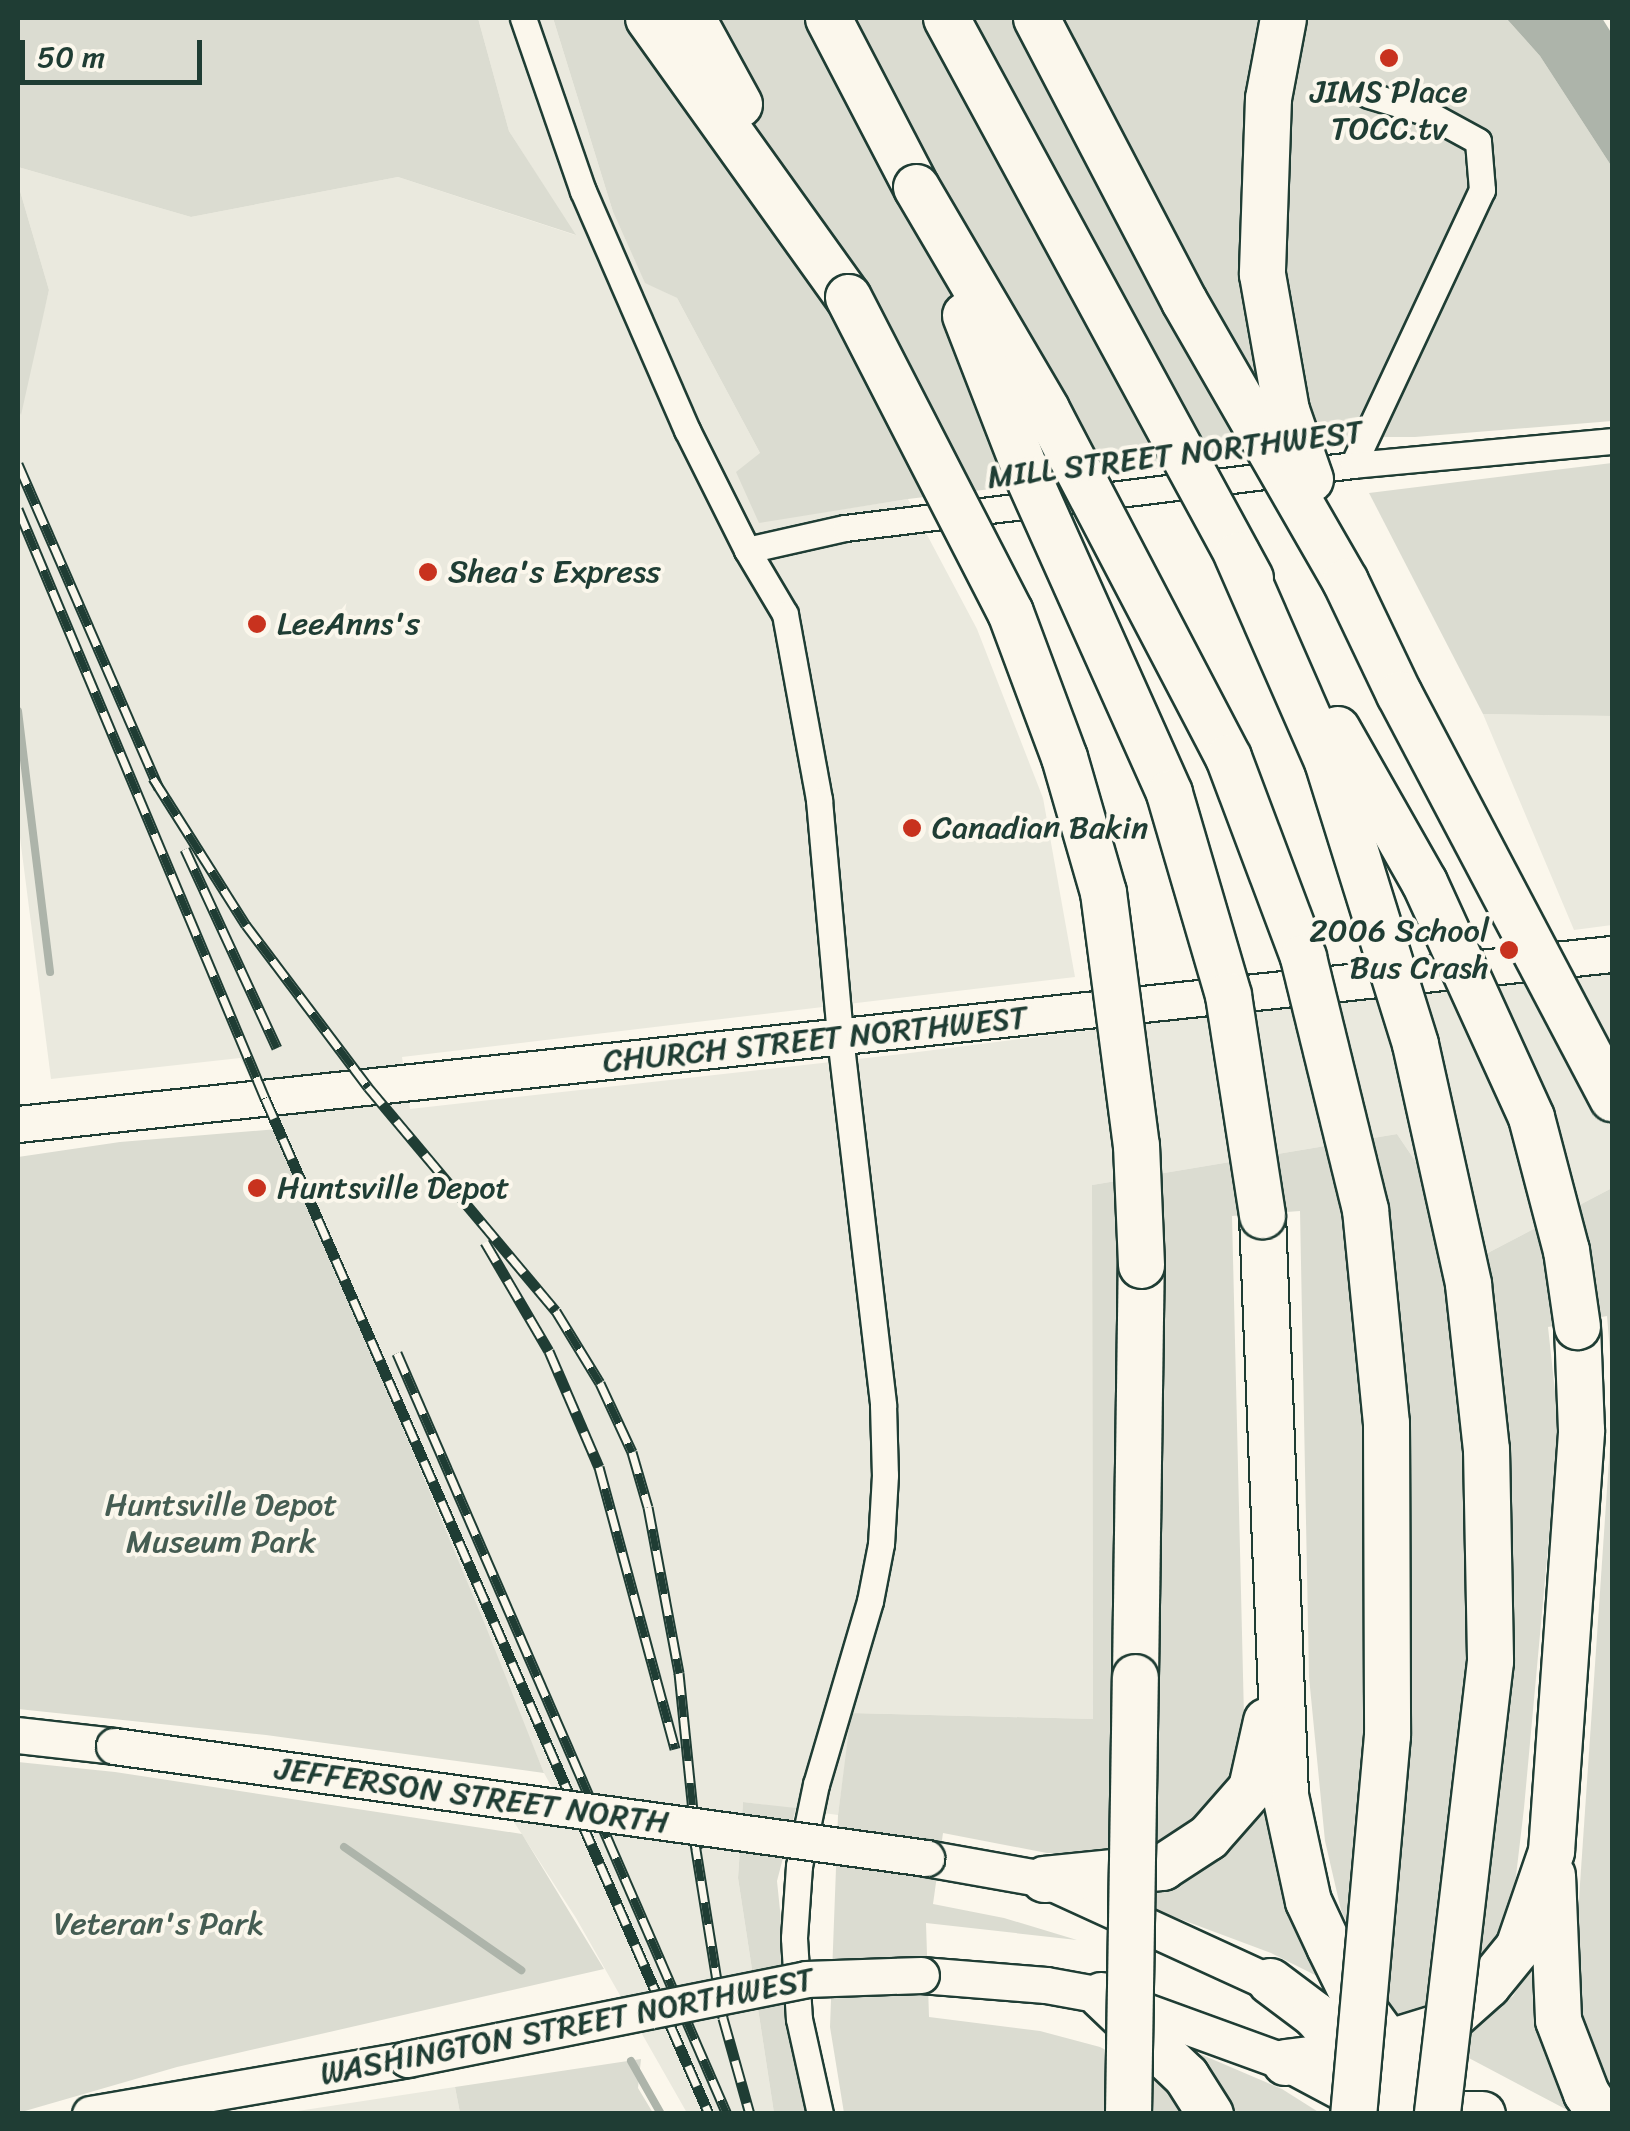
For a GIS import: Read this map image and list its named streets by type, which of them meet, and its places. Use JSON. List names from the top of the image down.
{
  "streets": {
    "main road": ["CHURCH STREET NORTHWEST", "JEFFERSON STREET NORTH", "WASHINGTON STREET NORTHWEST"],
    "street": ["MILL STREET NORTHWEST"]
  },
  "parks": ["Huntsville Depot Museum Park", "Veteran's Park"],
  "places": [
    "JIMS Place TOCC.tv",
    "Shea's Express",
    "LeeAnns's",
    "Canadian Bakin",
    "2006 School Bus Crash",
    "Huntsville Depot"
  ],
  "scale_bar": "50 m"
}
